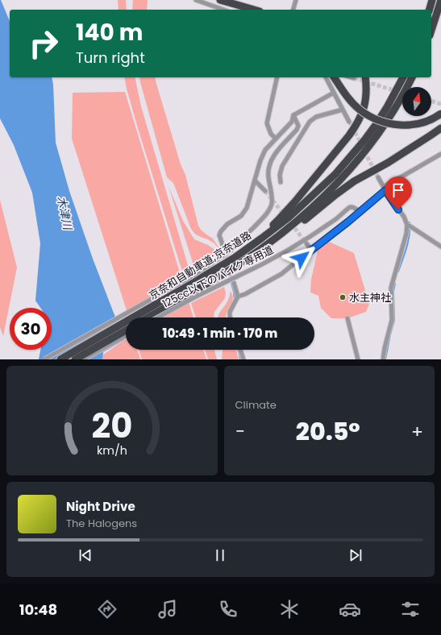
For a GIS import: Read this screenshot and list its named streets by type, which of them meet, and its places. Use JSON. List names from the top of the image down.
{
  "streets": {
    "highway": ["京奈和自動車道;京奈道路"],
    "street": ["125cc以下のバイク専用道"]
  },
  "water": ["木津川"],
  "places": ["水主神社"],
  "north": "top",
  "page": {
    "turn": ["140 m", "Turn right"],
    "limit": "30",
    "trip": "10:49 · 1 min · 170 m",
    "tile": "Climate",
    "heat": ["−", "20.5°", "+"],
    "song": ["Night Drive", "The Halogens"],
    "tabs": "10:48",
    "gauge": ["20", "km/h"]
  }
}
